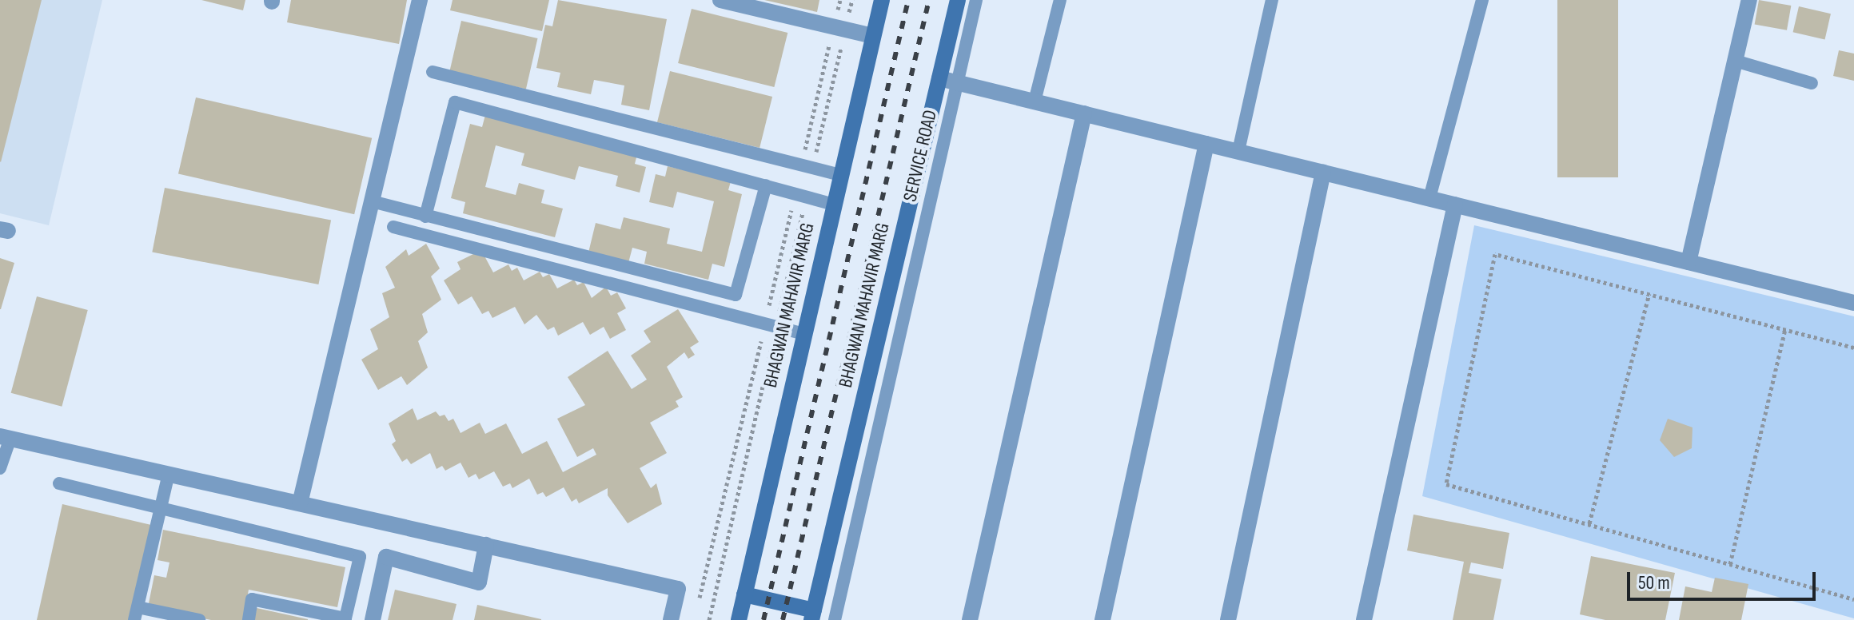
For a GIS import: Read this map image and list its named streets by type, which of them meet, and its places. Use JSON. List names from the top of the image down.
{
  "streets": {
    "main road": ["BHAGWAN MAHAVIR MARG"],
    "lane": ["SERVICE ROAD"]
  },
  "scale_bar": "50 m"
}
